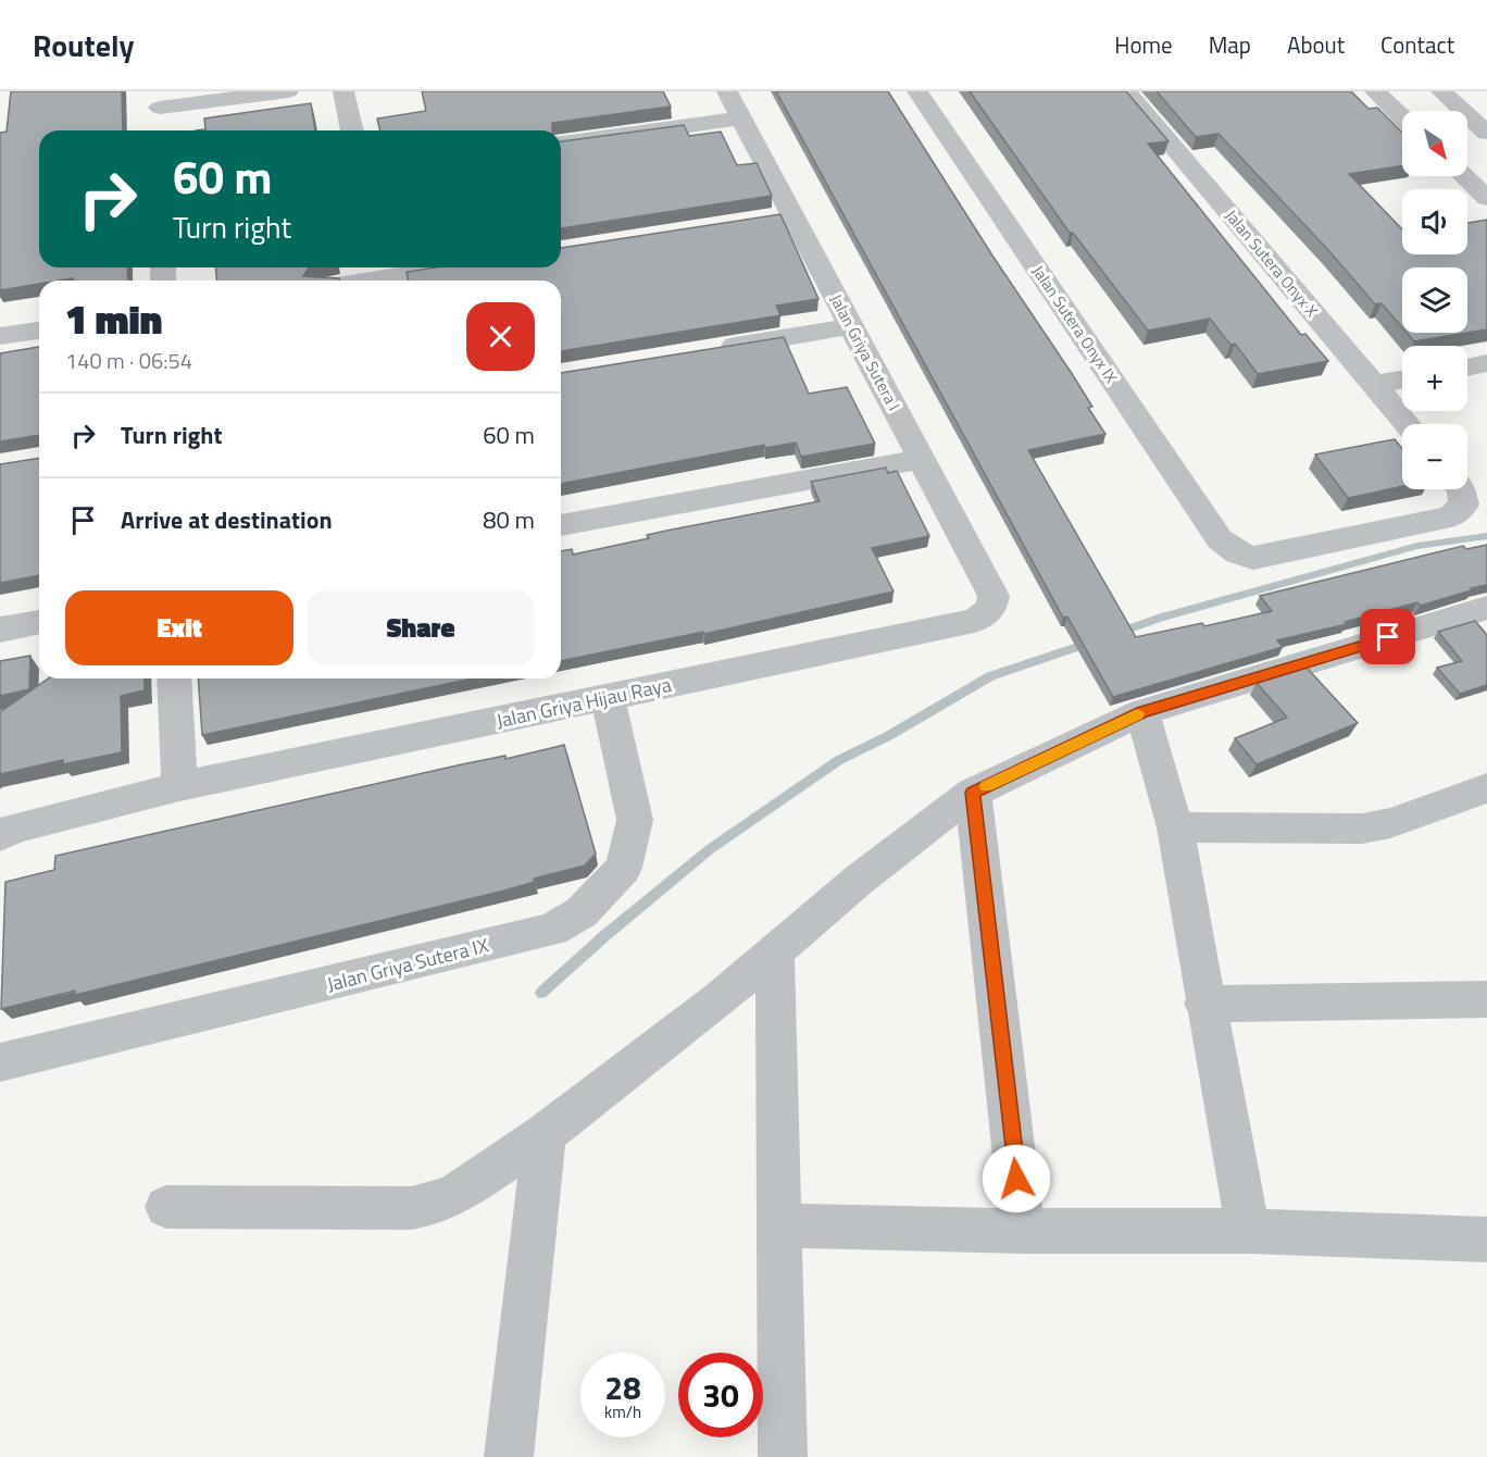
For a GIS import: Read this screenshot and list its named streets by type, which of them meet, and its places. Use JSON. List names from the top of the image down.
{
  "streets": {
    "street": [
      "Jalan Sutera Onyx X",
      "Jalan Sutera Onyx IX",
      "Jalan Griya Sutera I",
      "Jalan Griya Hijau Raya",
      "Jalan Griya Sutera IX"
    ]
  },
  "crossings": [
    ["Jalan Griya Sutera I", "Jalan Griya Hijau Raya"],
    ["Jalan Griya Hijau Raya", "Jalan Griya Sutera IX"]
  ],
  "north": "bottom right",
  "page": {
    "header": "Routely",
    "nav": [
      "Home",
      "Map",
      "About",
      "Contact"
    ],
    "map_buttons": ["+", "−"],
    "turn": ["60 m", "Turn right"],
    "heading": ["1 min", "140 m · 06:54"],
    "list": [
      {
        "name": "Turn right",
        "value": "60 m"
      },
      {
        "name": "Arrive at destination",
        "value": "80 m"
      }
    ],
    "buttons": ["Exit", "Share"],
    "speed": "28 km/h",
    "limit": "30"
  }
}
